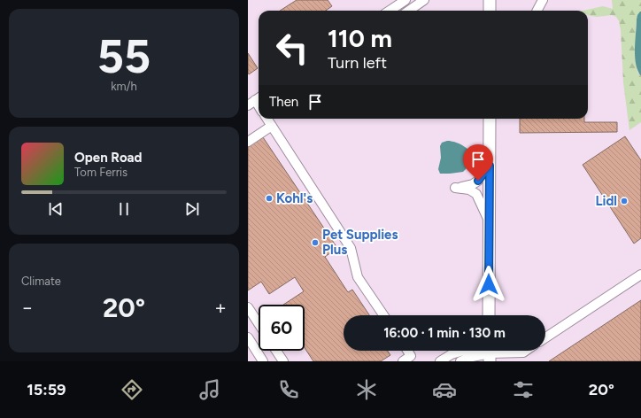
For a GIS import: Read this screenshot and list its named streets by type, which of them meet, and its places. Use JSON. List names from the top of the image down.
{
  "places": ["Kohl's", "Lidl", "Pet Supplies Plus"],
  "page": {
    "tile": [
      ["55", "km/h"],
      "Climate"
    ],
    "turn": ["110 m", "Turn left"],
    "then": "Then",
    "song": ["Open Road", "Tom Ferris"],
    "heat": ["−", "20°", "+"],
    "limit": "60",
    "trip": "16:00 · 1 min · 130 m",
    "tabs": ["15:59", "20°"]
  }
}
